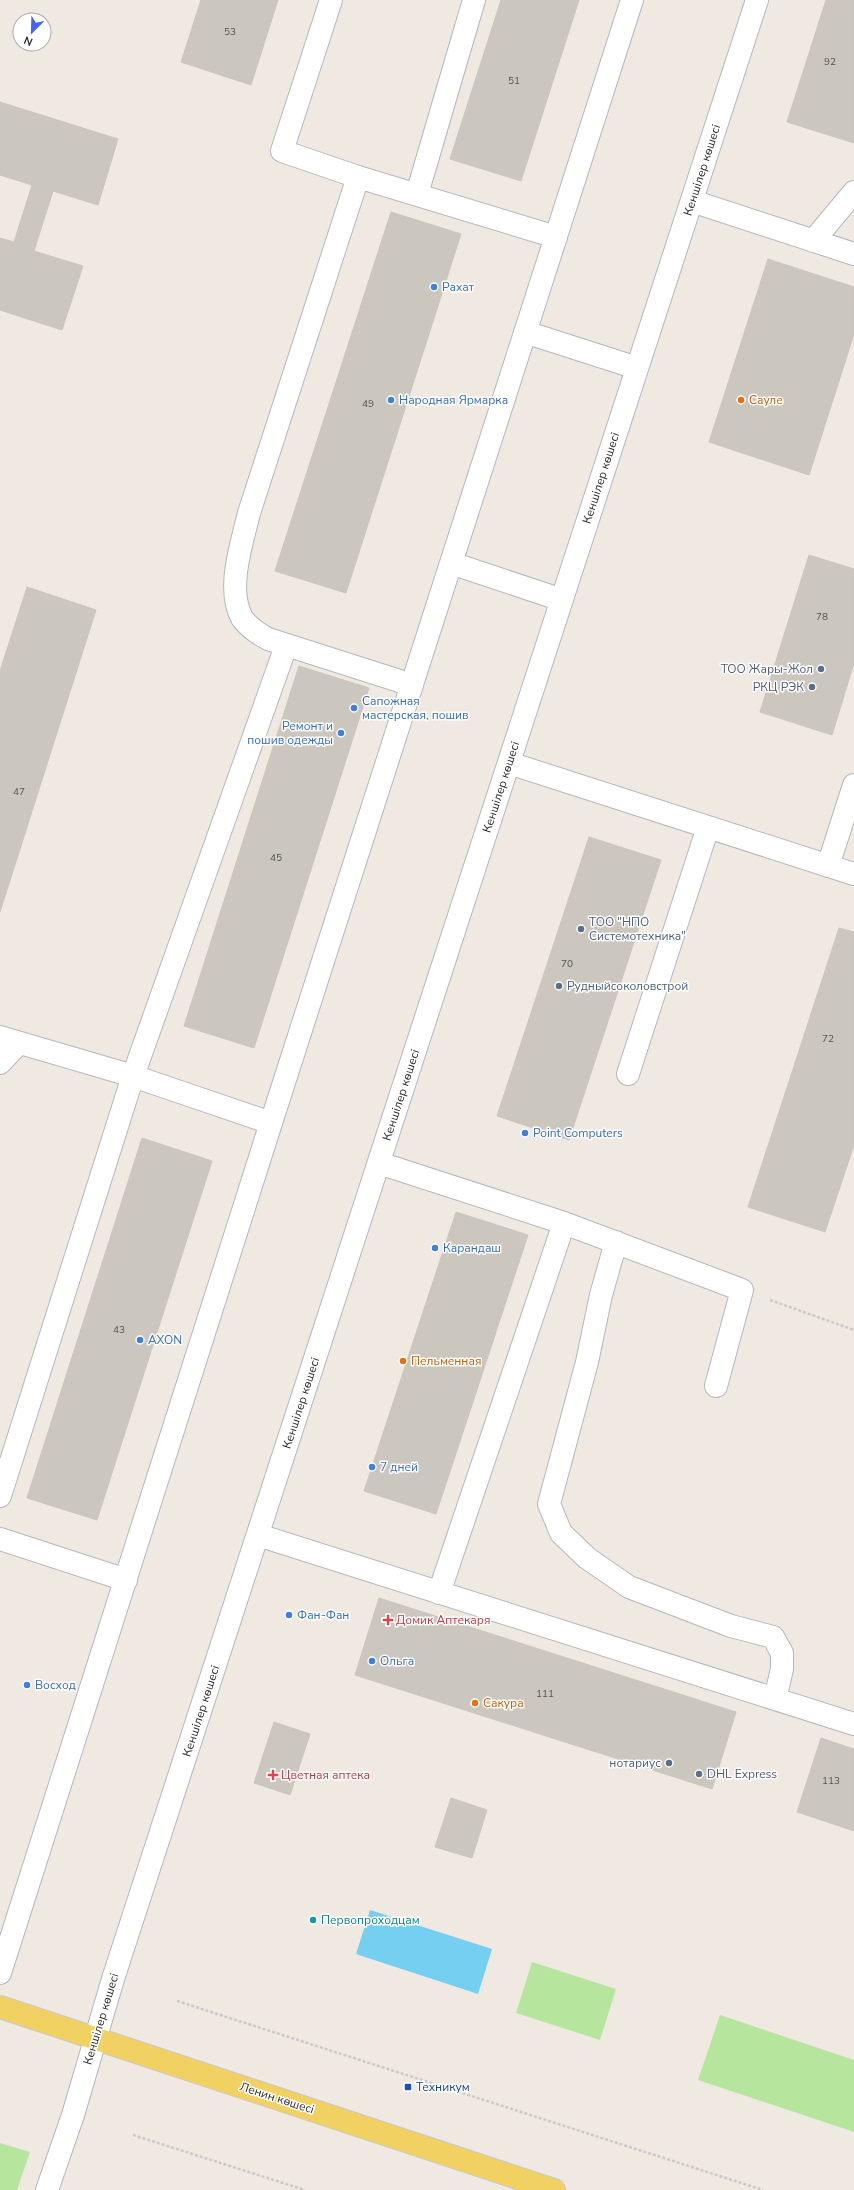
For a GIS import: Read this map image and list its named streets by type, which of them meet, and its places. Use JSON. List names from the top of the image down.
{
  "streets": {
    "main road": ["Ленин көшесі"],
    "street": ["Кеншілер көшесі"]
  },
  "crossings": [
    ["Кеншілер көшесі", "Ленин көшесі"]
  ],
  "places": {
    "other": [
      "Рахат",
      "Народная Ярмарка",
      "Сауле",
      "ТОО Жары-Жол",
      "РКЦ РЭК",
      "Сапожная мастерская, пошив",
      "Ремонт и пошив одежды",
      "ТОО \"НПО Системотехника\"",
      "Рудныйсоколовстрой",
      "Point Computers",
      "Карандаш",
      "AXON",
      "Пельменная",
      "7 дней",
      "Фан-Фан",
      "Ольга",
      "Восход",
      "Сакура",
      "нотариус",
      "DHL Express",
      "Первопроходцам"
    ],
    "health": ["Домик Аптекаря", "Цветная аптека"],
    "transit": ["Техникум"]
  },
  "house_numbers": [
    "53",
    "92",
    "51",
    "49",
    "78",
    "47",
    "45",
    "70",
    "72",
    "43",
    "111",
    "113"
  ],
  "north": "bottom left"
}
